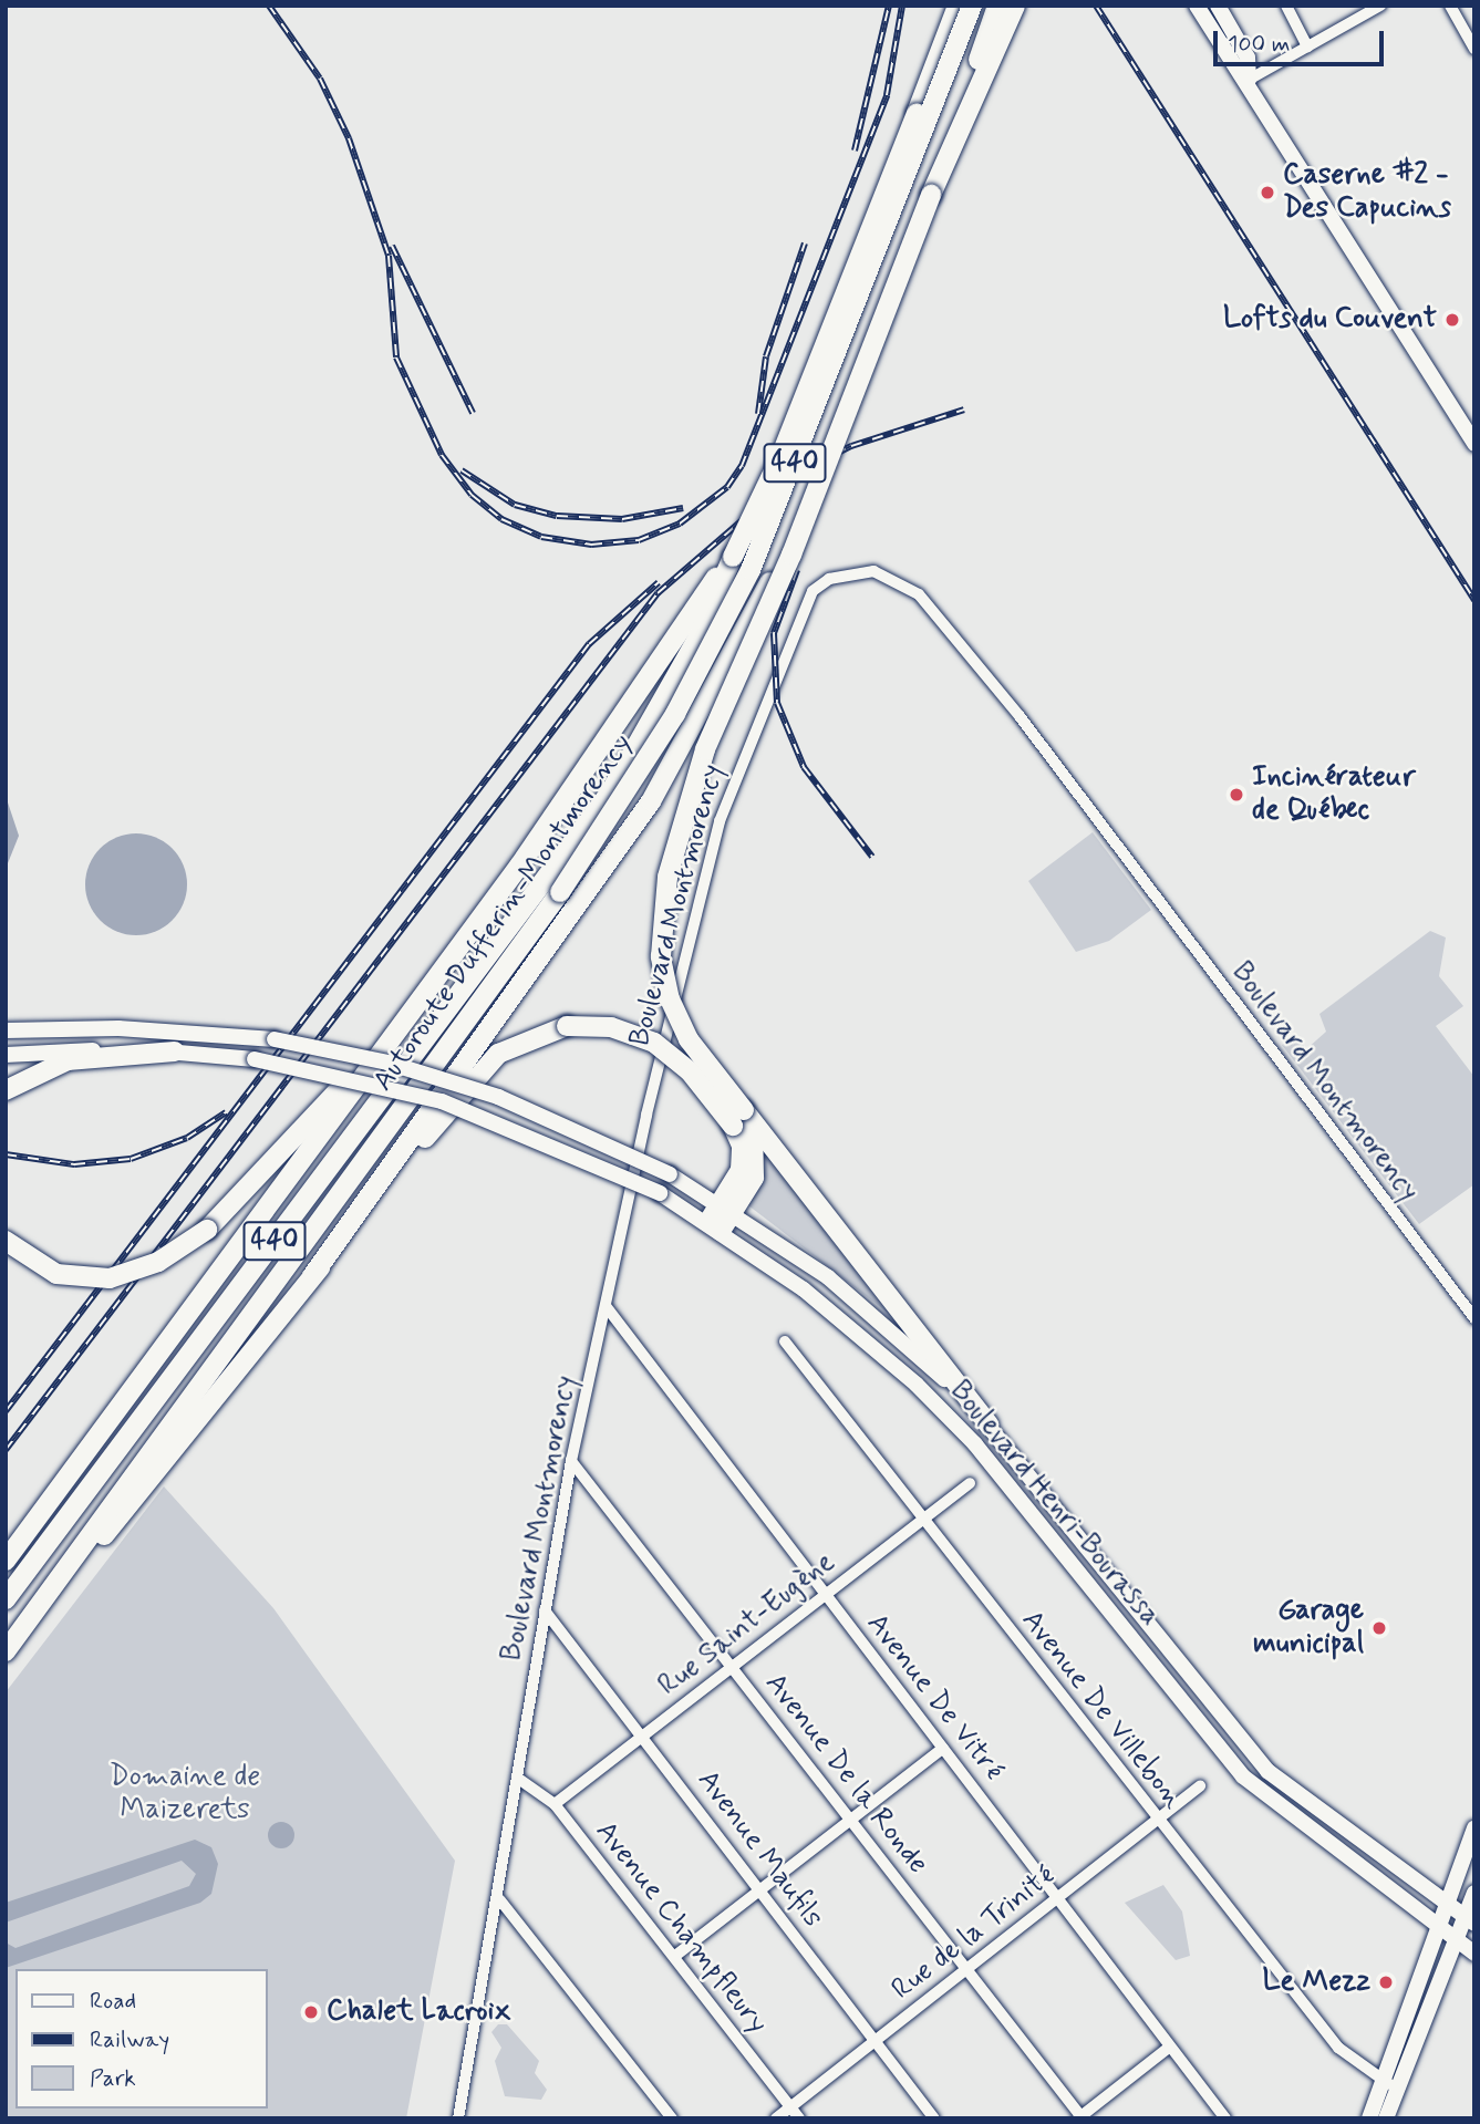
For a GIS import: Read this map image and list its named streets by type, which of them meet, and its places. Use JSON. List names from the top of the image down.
{
  "streets": {
    "highway": ["440", "Autoroute Dufferin-Montmorency"],
    "main road": ["Boulevard Henri-Bourassa"],
    "street": [
      "Boulevard Montmorency",
      "Rue Saint-Eugène",
      "Avenue De Vitré",
      "Avenue De Villebon",
      "Avenue De la Ronde",
      "Avenue Maufils",
      "Avenue Champfleury",
      "Rue de la Trinité"
    ]
  },
  "crossings": [
    ["Boulevard Montmorency", "Avenue De Vitré"],
    ["Boulevard Montmorency", "Avenue De la Ronde"],
    ["Boulevard Montmorency", "Avenue Maufils"],
    ["Boulevard Montmorency", "Avenue Champfleury"],
    ["Rue Saint-Eugène", "Avenue De Vitré"],
    ["Rue Saint-Eugène", "Avenue De Villebon"],
    ["Rue Saint-Eugène", "Avenue De la Ronde"],
    ["Rue Saint-Eugène", "Avenue Maufils"],
    ["Rue Saint-Eugène", "Avenue Champfleury"],
    ["Avenue De Vitré", "Rue de la Trinité"],
    ["Avenue De Villebon", "Rue de la Trinité"],
    ["Avenue De la Ronde", "Rue de la Trinité"],
    ["Avenue Maufils", "Rue de la Trinité"],
    ["Avenue Champfleury", "Rue de la Trinité"]
  ],
  "parks": ["Domaine de Maizerets"],
  "places": [
    "Caserne #2 - Des Capucins",
    "Lofts du Couvent",
    "Incinérateur de Québec",
    "Garage municipal",
    "Le Mezz",
    "Chalet Lacroix"
  ],
  "legend": ["Road", "Railway", "Park"],
  "scale_bar": "100 m"
}
